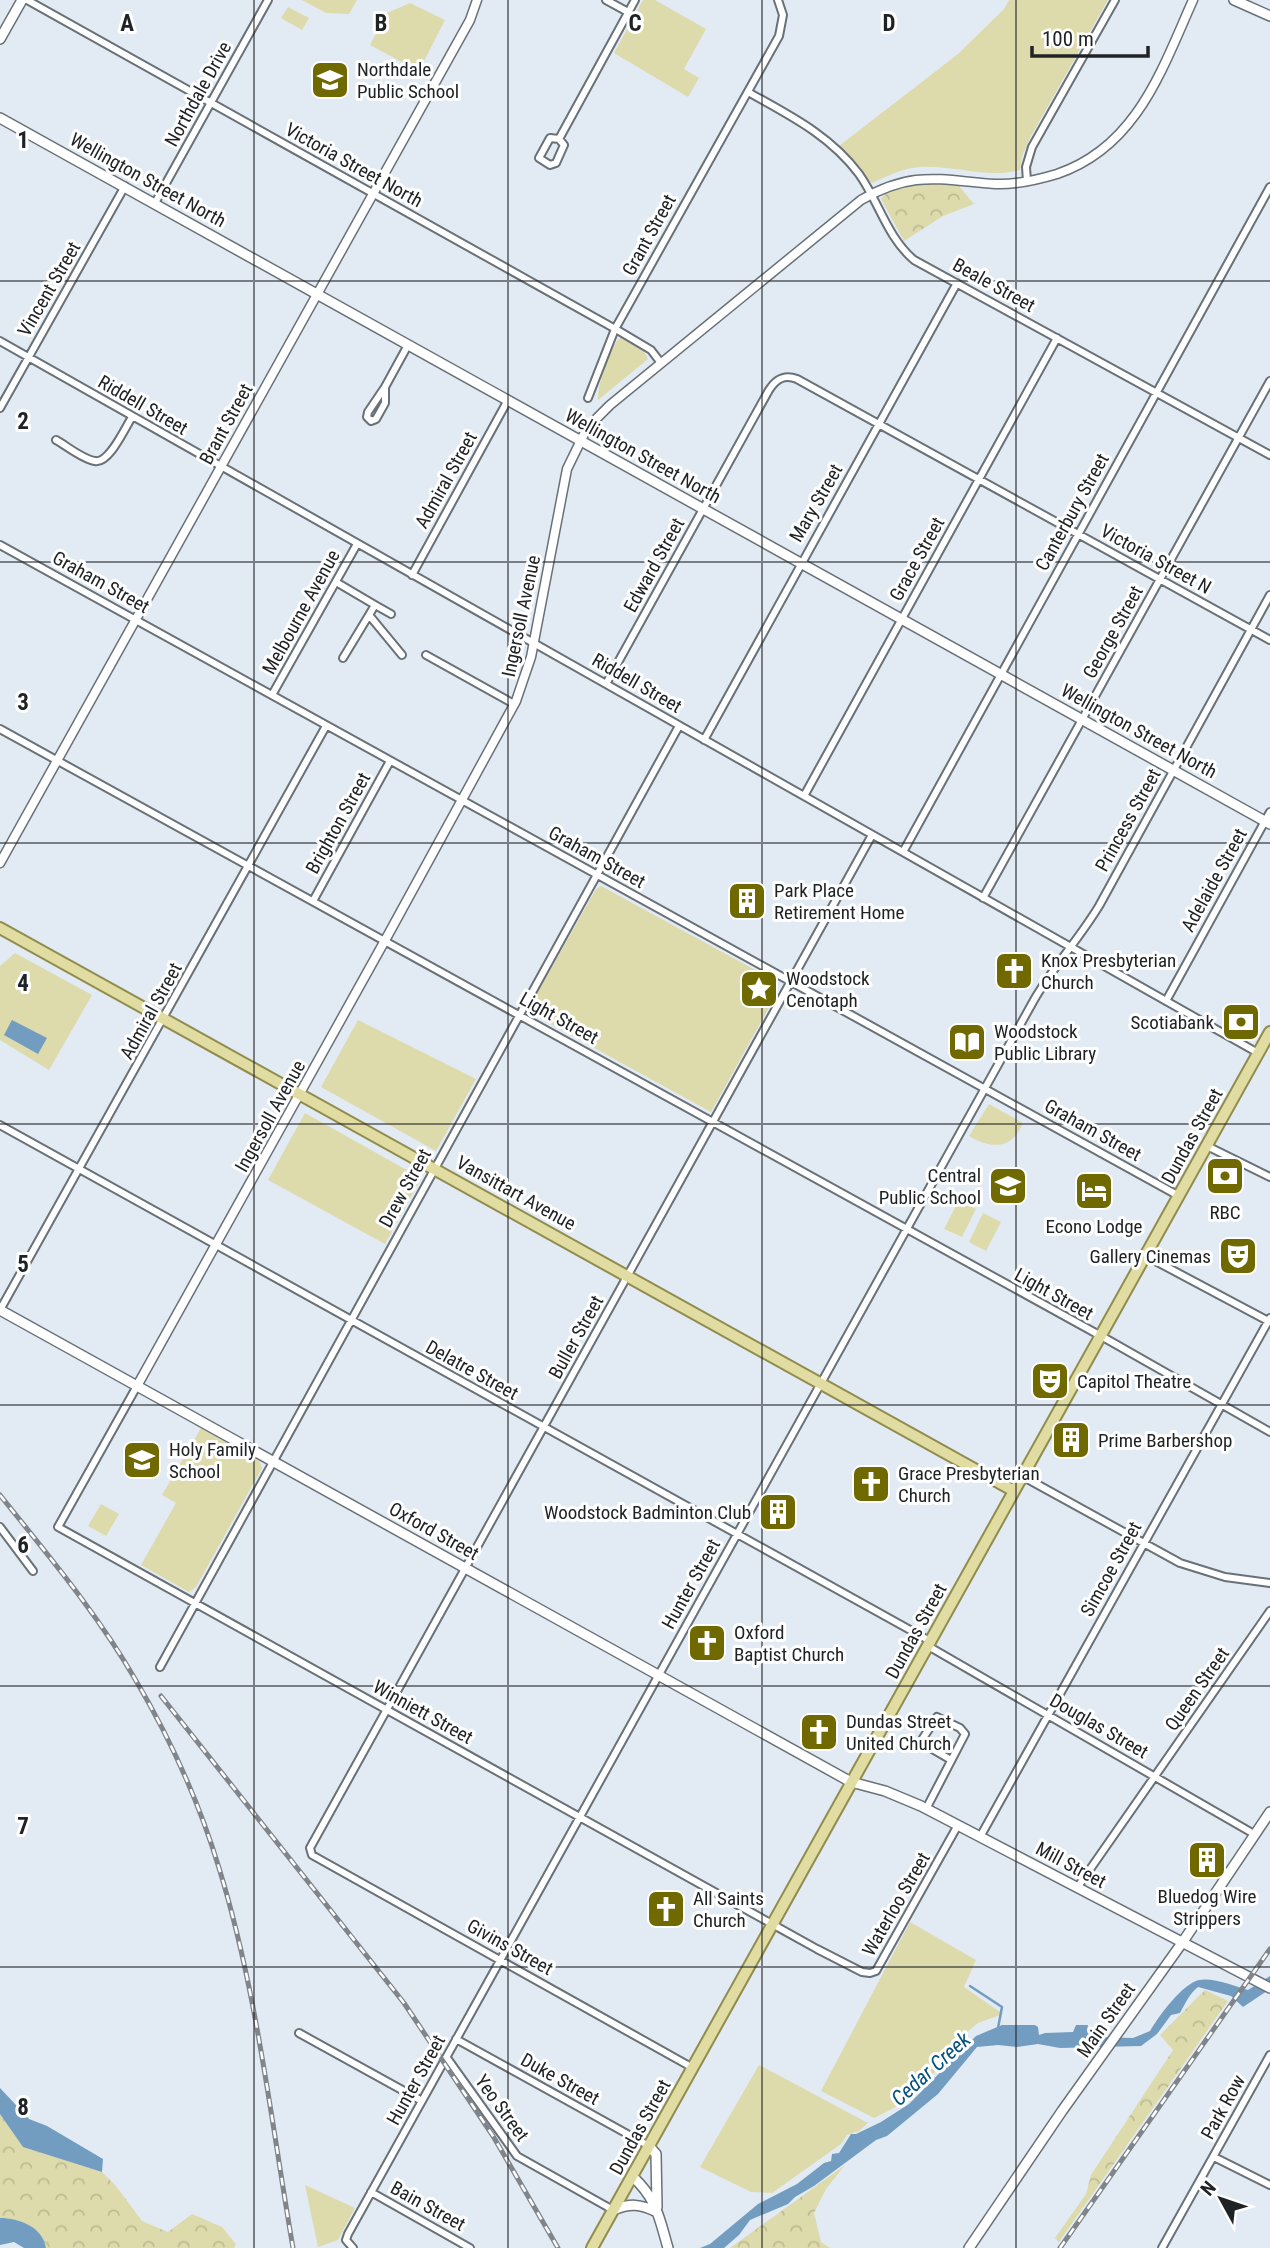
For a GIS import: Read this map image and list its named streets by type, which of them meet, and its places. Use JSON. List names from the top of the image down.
{
  "streets": {
    "main road": [
      "Wellington Street North",
      "Dundas Street",
      "Vansittart Avenue",
      "Oxford Street",
      "Mill Street",
      "Main Street"
    ],
    "street": [
      "Northdale Drive",
      "Victoria Street North",
      "Grant Street",
      "Beale Street",
      "Vincent Street",
      "Riddell Street",
      "Brant Street",
      "Admiral Street",
      "Mary Street",
      "Canterbury Street",
      "Grace Street",
      "Victoria Street N",
      "Edward Street",
      "Graham Street",
      "Melbourne Avenue",
      "Ingersoll Avenue",
      "George Street",
      "Princess Street",
      "Brighton Street",
      "Adelaide Street",
      "Light Street",
      "Drew Street",
      "Buller Street",
      "Delatre Street",
      "Simcoe Street",
      "Hunter Street",
      "Queen Street",
      "Winniett Street",
      "Douglas Street",
      "Waterloo Street",
      "Givins Street",
      "Duke Street",
      "Park Row",
      "Yeo Street",
      "Bain Street"
    ]
  },
  "crossings": [
    ["Northdale Drive", "Victoria Street North"],
    ["Northdale Drive", "Wellington Street North"],
    ["Victoria Street North", "Grant Street"],
    ["Victoria Street North", "Brant Street"],
    ["Victoria Street North", "Ingersoll Avenue"],
    ["Wellington Street North", "Vincent Street"],
    ["Wellington Street North", "Brant Street"],
    ["Wellington Street North", "Admiral Street"],
    ["Wellington Street North", "Mary Street"],
    ["Wellington Street North", "Canterbury Street"],
    ["Wellington Street North", "Grace Street"],
    ["Wellington Street North", "Edward Street"],
    ["Wellington Street North", "Ingersoll Avenue"],
    ["Wellington Street North", "George Street"],
    ["Wellington Street North", "Princess Street"],
    ["Wellington Street North", "Adelaide Street"],
    ["Grant Street", "Beale Street"],
    ["Beale Street", "Mary Street"],
    ["Beale Street", "Canterbury Street"],
    ["Beale Street", "Grace Street"],
    ["Beale Street", "Ingersoll Avenue"],
    ["Beale Street", "George Street"],
    ["Vincent Street", "Riddell Street"],
    ["Riddell Street", "Brant Street"],
    ["Riddell Street", "Admiral Street"],
    ["Riddell Street", "Mary Street"],
    ["Riddell Street", "Canterbury Street"],
    ["Riddell Street", "Grace Street"],
    ["Riddell Street", "Edward Street"],
    ["Riddell Street", "Melbourne Avenue"],
    ["Riddell Street", "Ingersoll Avenue"],
    ["Riddell Street", "George Street"],
    ["Riddell Street", "Princess Street"],
    ["Riddell Street", "Adelaide Street"],
    ["Riddell Street", "Dundas Street"],
    ["Riddell Street", "Drew Street"],
    ["Riddell Street", "Buller Street"],
    ["Riddell Street", "Hunter Street"],
    ["Brant Street", "Graham Street"],
    ["Brant Street", "Light Street"],
    ["Admiral Street", "Graham Street"],
    ["Admiral Street", "Light Street"],
    ["Admiral Street", "Vansittart Avenue"],
    ["Admiral Street", "Delatre Street"],
    ["Admiral Street", "Oxford Street"],
    ["Mary Street", "Victoria Street N"],
    ["Mary Street", "Edward Street"],
    ["Canterbury Street", "Victoria Street N"],
    ["Grace Street", "Victoria Street N"],
    ["Victoria Street N", "Edward Street"],
    ["Victoria Street N", "George Street"],
    ["Victoria Street N", "Princess Street"],
    ["Graham Street", "Melbourne Avenue"],
    ["Graham Street", "Ingersoll Avenue"],
    ["Graham Street", "Brighton Street"],
    ["Graham Street", "Dundas Street"],
    ["Graham Street", "Drew Street"],
    ["Graham Street", "Buller Street"],
    ["Graham Street", "Hunter Street"],
    ["Ingersoll Avenue", "Light Street"],
    ["Ingersoll Avenue", "Vansittart Avenue"],
    ["Ingersoll Avenue", "Delatre Street"],
    ["Ingersoll Avenue", "Oxford Street"],
    ["Ingersoll Avenue", "Winniett Street"],
    ["Princess Street", "Hunter Street"],
    ["Brighton Street", "Light Street"],
    ["Light Street", "Dundas Street"],
    ["Light Street", "Drew Street"],
    ["Light Street", "Buller Street"],
    ["Light Street", "Simcoe Street"],
    ["Light Street", "Hunter Street"],
    ["Dundas Street", "Vansittart Avenue"],
    ["Dundas Street", "Delatre Street"],
    ["Dundas Street", "Oxford Street"],
    ["Dundas Street", "Winniett Street"],
    ["Dundas Street", "Douglas Street"],
    ["Dundas Street", "Mill Street"],
    ["Dundas Street", "Waterloo Street"],
    ["Dundas Street", "Givins Street"],
    ["Dundas Street", "Duke Street"],
    ["Dundas Street", "Yeo Street"],
    ["Drew Street", "Vansittart Avenue"],
    ["Drew Street", "Delatre Street"],
    ["Drew Street", "Oxford Street"],
    ["Drew Street", "Winniett Street"],
    ["Vansittart Avenue", "Buller Street"],
    ["Vansittart Avenue", "Hunter Street"],
    ["Buller Street", "Delatre Street"],
    ["Buller Street", "Oxford Street"],
    ["Buller Street", "Winniett Street"],
    ["Buller Street", "Givins Street"],
    ["Delatre Street", "Hunter Street"],
    ["Delatre Street", "Douglas Street"],
    ["Oxford Street", "Hunter Street"],
    ["Oxford Street", "Mill Street"],
    ["Simcoe Street", "Douglas Street"],
    ["Simcoe Street", "Mill Street"],
    ["Hunter Street", "Winniett Street"],
    ["Hunter Street", "Givins Street"],
    ["Hunter Street", "Duke Street"],
    ["Hunter Street", "Yeo Street"],
    ["Hunter Street", "Bain Street"],
    ["Queen Street", "Douglas Street"],
    ["Queen Street", "Mill Street"],
    ["Winniett Street", "Waterloo Street"],
    ["Douglas Street", "Main Street"],
    ["Mill Street", "Waterloo Street"],
    ["Mill Street", "Main Street"]
  ],
  "water": ["Cedar Creek"],
  "places": {
    "school or university": ["Northdale Public School", "Central Public School", "Holy Family School"],
    "building": [
      "Park Place Retirement Home",
      "Prime Barbershop",
      "Woodstock Badminton Club",
      "Bluedog Wire Strippers"
    ],
    "church": [
      "Knox Presbyterian Church",
      "Grace Presbyterian Church",
      "Oxford Baptist Church",
      "Dundas Street United Church",
      "All Saints Church"
    ],
    "place": ["Woodstock Cenotaph"],
    "bank": ["Scotiabank", "RBC"],
    "library": ["Woodstock Public Library"],
    "hotel": ["Econo Lodge"],
    "theatre": ["Gallery Cinemas", "Capitol Theatre"]
  },
  "scale_bar": "100 m",
  "north": "top left",
  "grid": {
    "columns": [
      "A",
      "B",
      "C",
      "D"
    ],
    "rows": [
      "1",
      "2",
      "3",
      "4",
      "5",
      "6",
      "7",
      "8"
    ]
  }
}
